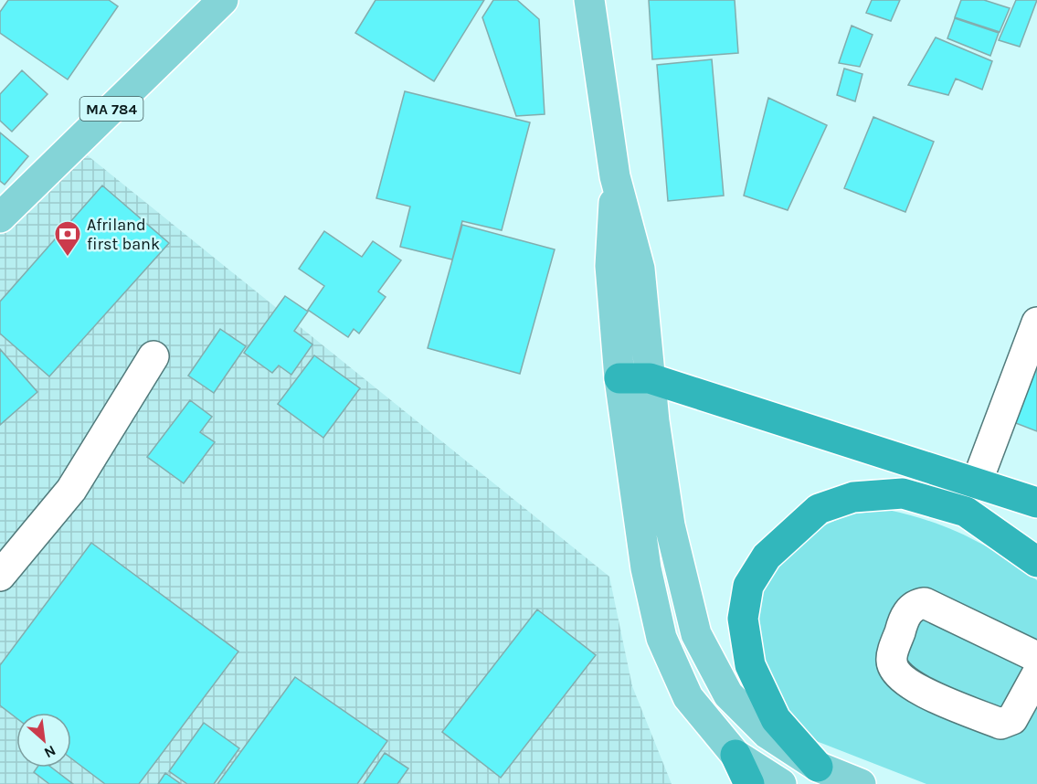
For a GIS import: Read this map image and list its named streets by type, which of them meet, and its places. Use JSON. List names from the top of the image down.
{
  "streets": {
    "main road": ["MA 784"]
  },
  "places": {
    "bank": ["Afriland first bank"]
  },
  "north": "bottom right"
}
